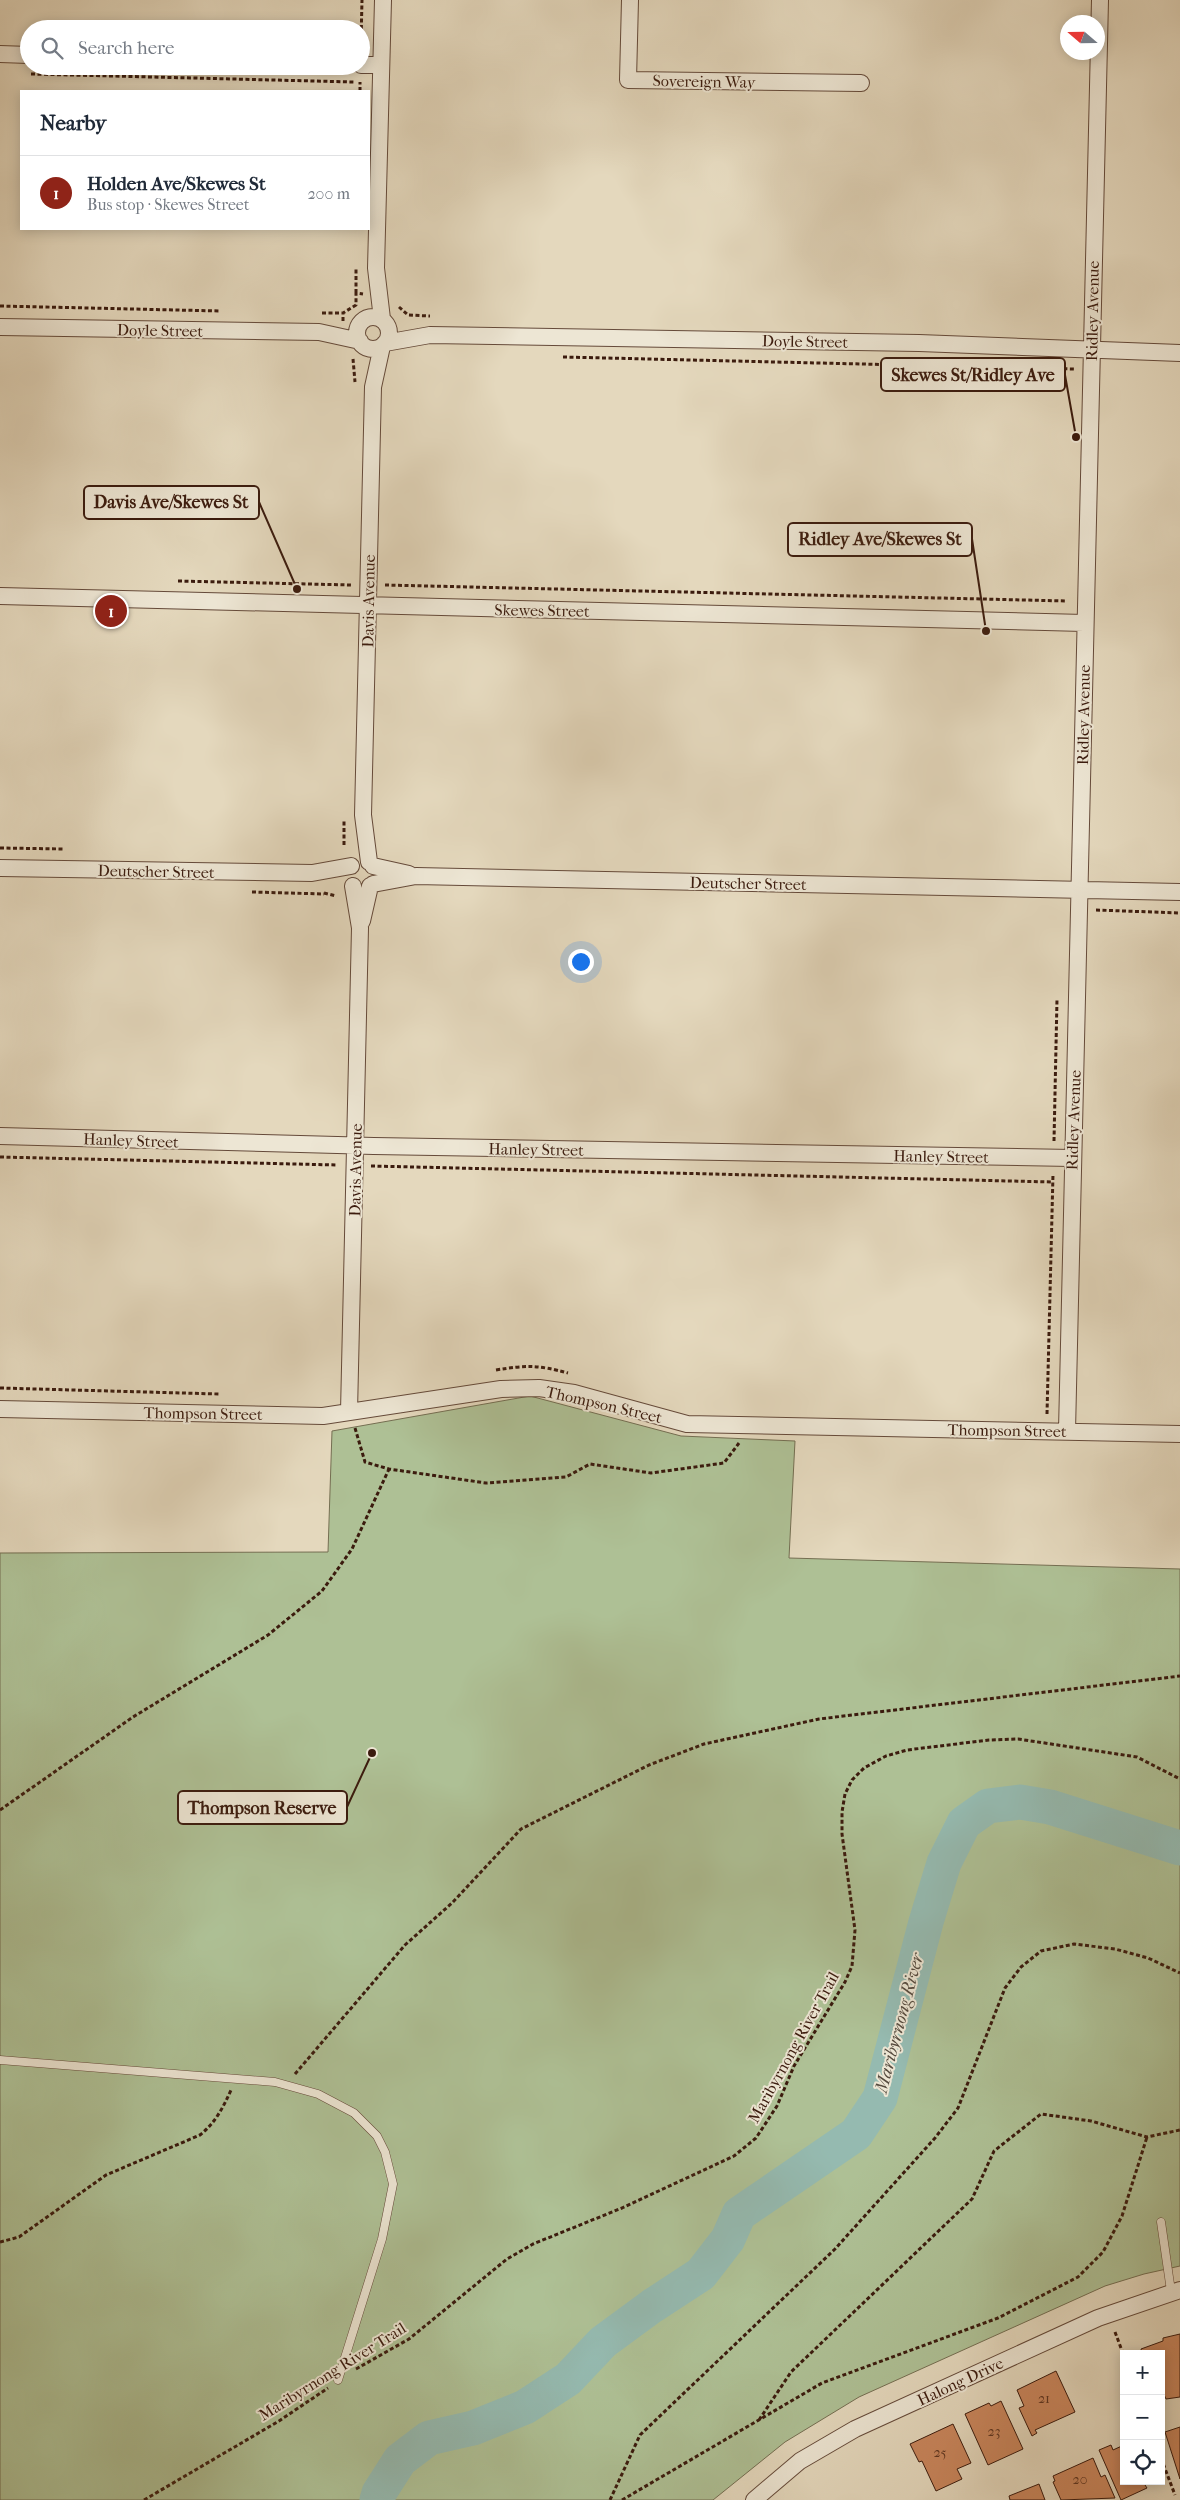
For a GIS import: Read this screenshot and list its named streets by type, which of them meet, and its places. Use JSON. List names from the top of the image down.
{
  "streets": {
    "street": [
      "Sovereign Way",
      "Ridley Avenue",
      "Doyle Street",
      "Davis Avenue",
      "Skewes Street",
      "Deutscher Street",
      "Hanley Street",
      "Thompson Street",
      "Halong Drive"
    ],
    "path": ["Maribyrnong River Trail"]
  },
  "crossings": [
    ["Ridley Avenue", "Doyle Street"],
    ["Ridley Avenue", "Skewes Street"],
    ["Ridley Avenue", "Deutscher Street"],
    ["Ridley Avenue", "Hanley Street"],
    ["Ridley Avenue", "Thompson Street"],
    ["Doyle Street", "Davis Avenue"],
    ["Davis Avenue", "Skewes Street"],
    ["Davis Avenue", "Deutscher Street"],
    ["Davis Avenue", "Hanley Street"],
    ["Davis Avenue", "Thompson Street"]
  ],
  "water": ["Maribyrnong River"],
  "places": [
    "Skewes St/Ridley Ave",
    "Davis Ave/Skewes St",
    "Ridley Ave/Skewes St",
    "Thompson Reserve"
  ],
  "house_numbers": [
    "21",
    "23",
    "25",
    "20"
  ],
  "north": "left",
  "page": {
    "search": "Search here",
    "heading": "Nearby",
    "list": [
      {
        "mark": "1",
        "name": "Holden Ave/Skewes St",
        "note": "Bus stop · Skewes Street",
        "value": "200 m"
      }
    ],
    "pins": "1",
    "map_buttons": ["+", "−"]
  }
}
